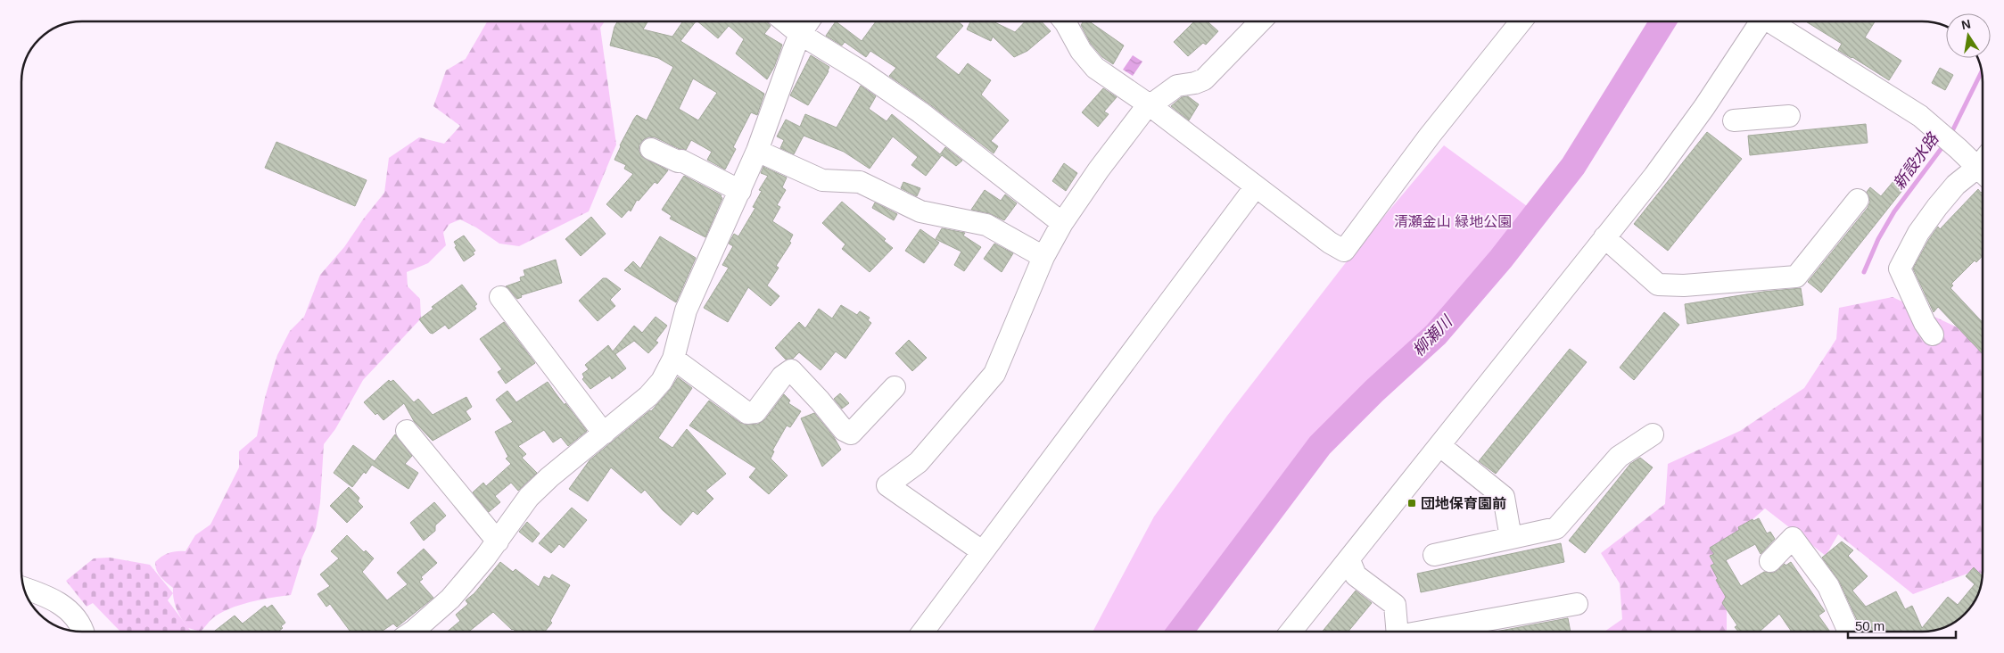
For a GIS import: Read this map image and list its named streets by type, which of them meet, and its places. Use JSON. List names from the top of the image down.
{
  "water": ["新設水路", "柳瀬川"],
  "parks": ["清瀬金山 緑地公園"],
  "places": {
    "transit": ["団地保育園前"]
  },
  "scale_bar": "50 m",
  "north": "top"
}
